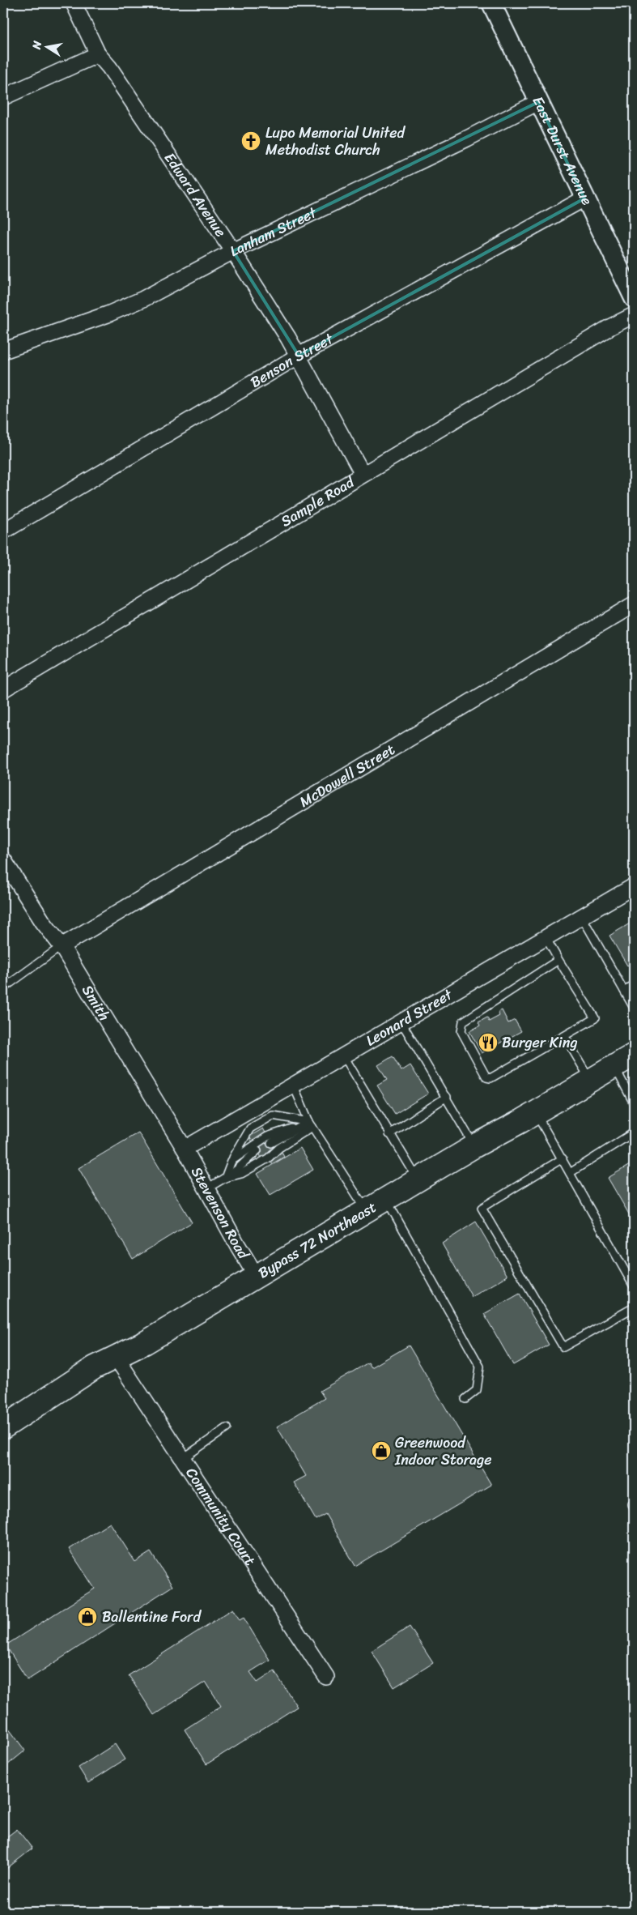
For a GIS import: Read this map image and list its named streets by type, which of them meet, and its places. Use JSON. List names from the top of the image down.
{
  "streets": {
    "highway": ["Bypass 72 Northeast"],
    "street": [
      "East Durst Avenue",
      "Edward Avenue",
      "Lanham Street",
      "Benson Street",
      "Sample Road",
      "McDowell Street",
      "Smith",
      "Leonard Street",
      "Stevenson Road",
      "Community Court"
    ]
  },
  "crossings": [
    ["East Durst Avenue", "Lanham Street"],
    ["East Durst Avenue", "Benson Street"],
    ["Edward Avenue", "Lanham Street"],
    ["Edward Avenue", "Benson Street"],
    ["Edward Avenue", "Sample Road"],
    ["McDowell Street", "Smith"],
    ["Smith", "Leonard Street"],
    ["Smith", "Stevenson Road"],
    ["Leonard Street", "Stevenson Road"],
    ["Stevenson Road", "Bypass 72 Northeast"],
    ["Bypass 72 Northeast", "Community Court"]
  ],
  "places": {
    "church": ["Lupo Memorial United Methodist Church"],
    "restaurant": ["Burger King"],
    "shop": ["Greenwood Indoor Storage", "Ballentine Ford"]
  },
  "north": "left"
}
